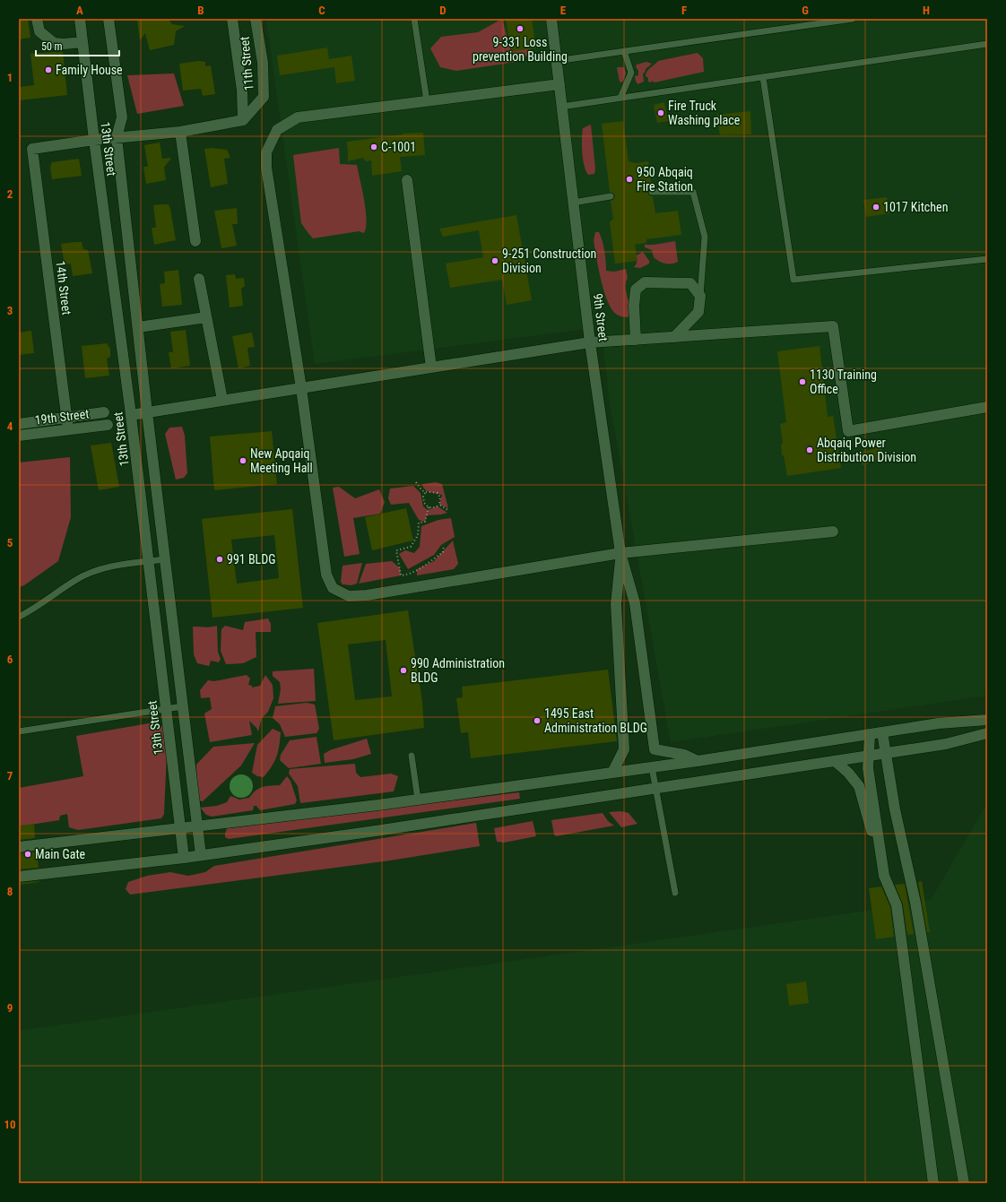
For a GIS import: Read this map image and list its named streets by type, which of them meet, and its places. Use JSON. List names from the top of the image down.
{
  "streets": {
    "street": [
      "11th Street",
      "13th Street",
      "14th Street",
      "9th Street",
      "19th Street"
    ]
  },
  "crossings": [
    ["13th Street", "14th Street"],
    ["14th Street", "19th Street"]
  ],
  "places": [
    "9-331 Loss prevention Building",
    "Family House",
    "Fire Truck Washing place",
    "C-1001",
    "950 Abqaiq Fire Station",
    "1017 Kitchen",
    "9-251 Construction Division",
    "1130 Training Office",
    "Abqaiq Power Distribution Division",
    "New Apqaiq Meeting Hall",
    "991 BLDG",
    "990 Administration BLDG",
    "1495 East Administration BLDG",
    "Main Gate"
  ],
  "scale_bar": "50 m",
  "grid": {
    "columns": [
      "A",
      "B",
      "C",
      "D",
      "E",
      "F",
      "G",
      "H"
    ],
    "rows": [
      "1",
      "2",
      "3",
      "4",
      "5",
      "6",
      "7",
      "8",
      "9",
      "10"
    ]
  }
}
